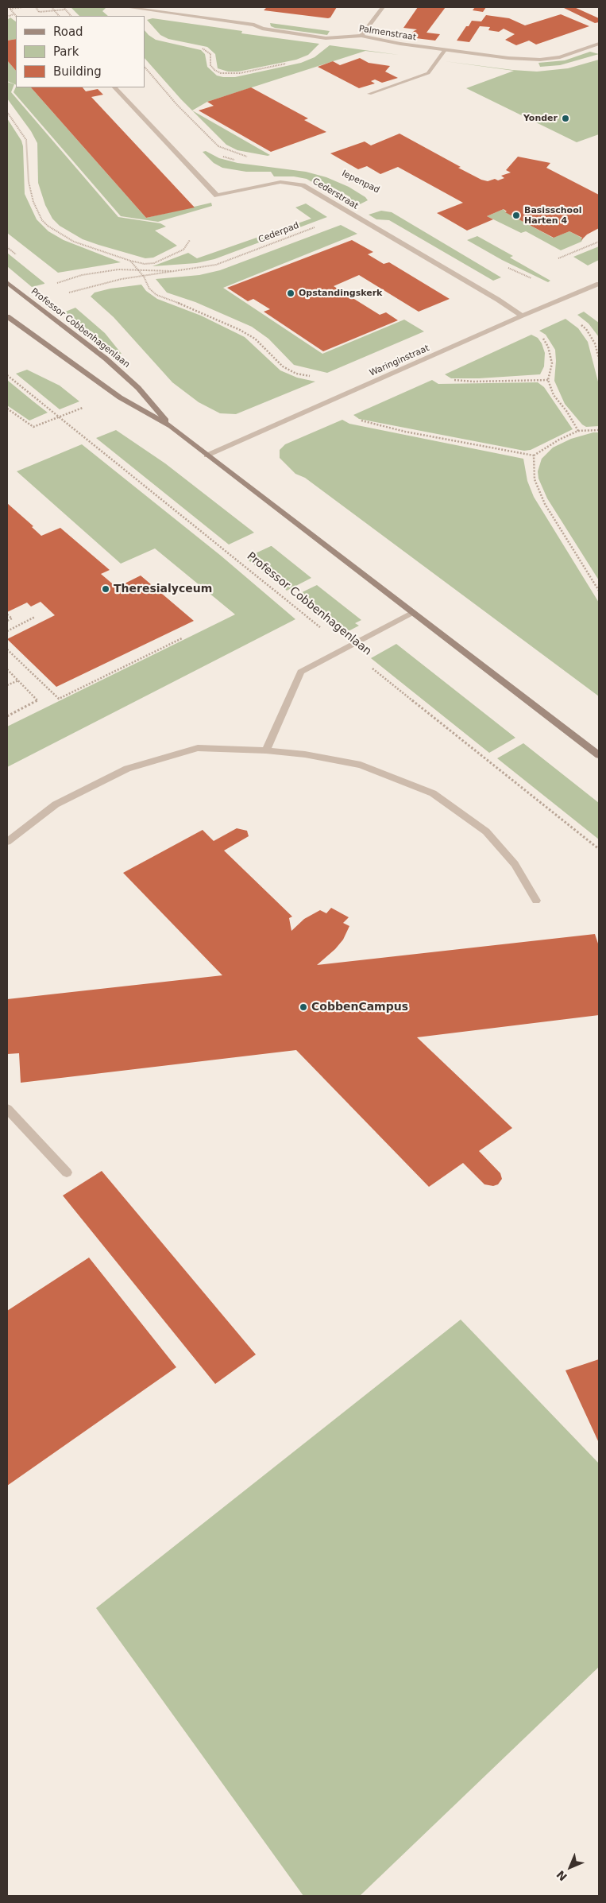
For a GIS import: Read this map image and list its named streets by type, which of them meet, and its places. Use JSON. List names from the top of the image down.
{
  "streets": {
    "street": [
      "Palmenstraat",
      "Cederstraat",
      "Professor Cobbenhagenlaan",
      "Waringinstraat"
    ],
    "path": ["Cederpad"]
  },
  "crossings": [
    ["Cederstraat", "Cederpad"],
    ["Cederstraat", "Waringinstraat"],
    ["Cederpad", "Professor Cobbenhagenlaan"],
    ["Professor Cobbenhagenlaan", "Waringinstraat"]
  ],
  "places": [
    "Yonder",
    "Basisschool Harten 4",
    "Opstandingskerk",
    "Theresialyceum",
    "CobbenCampus"
  ],
  "legend": ["Road", "Park", "Building"],
  "north": "bottom left"
}
